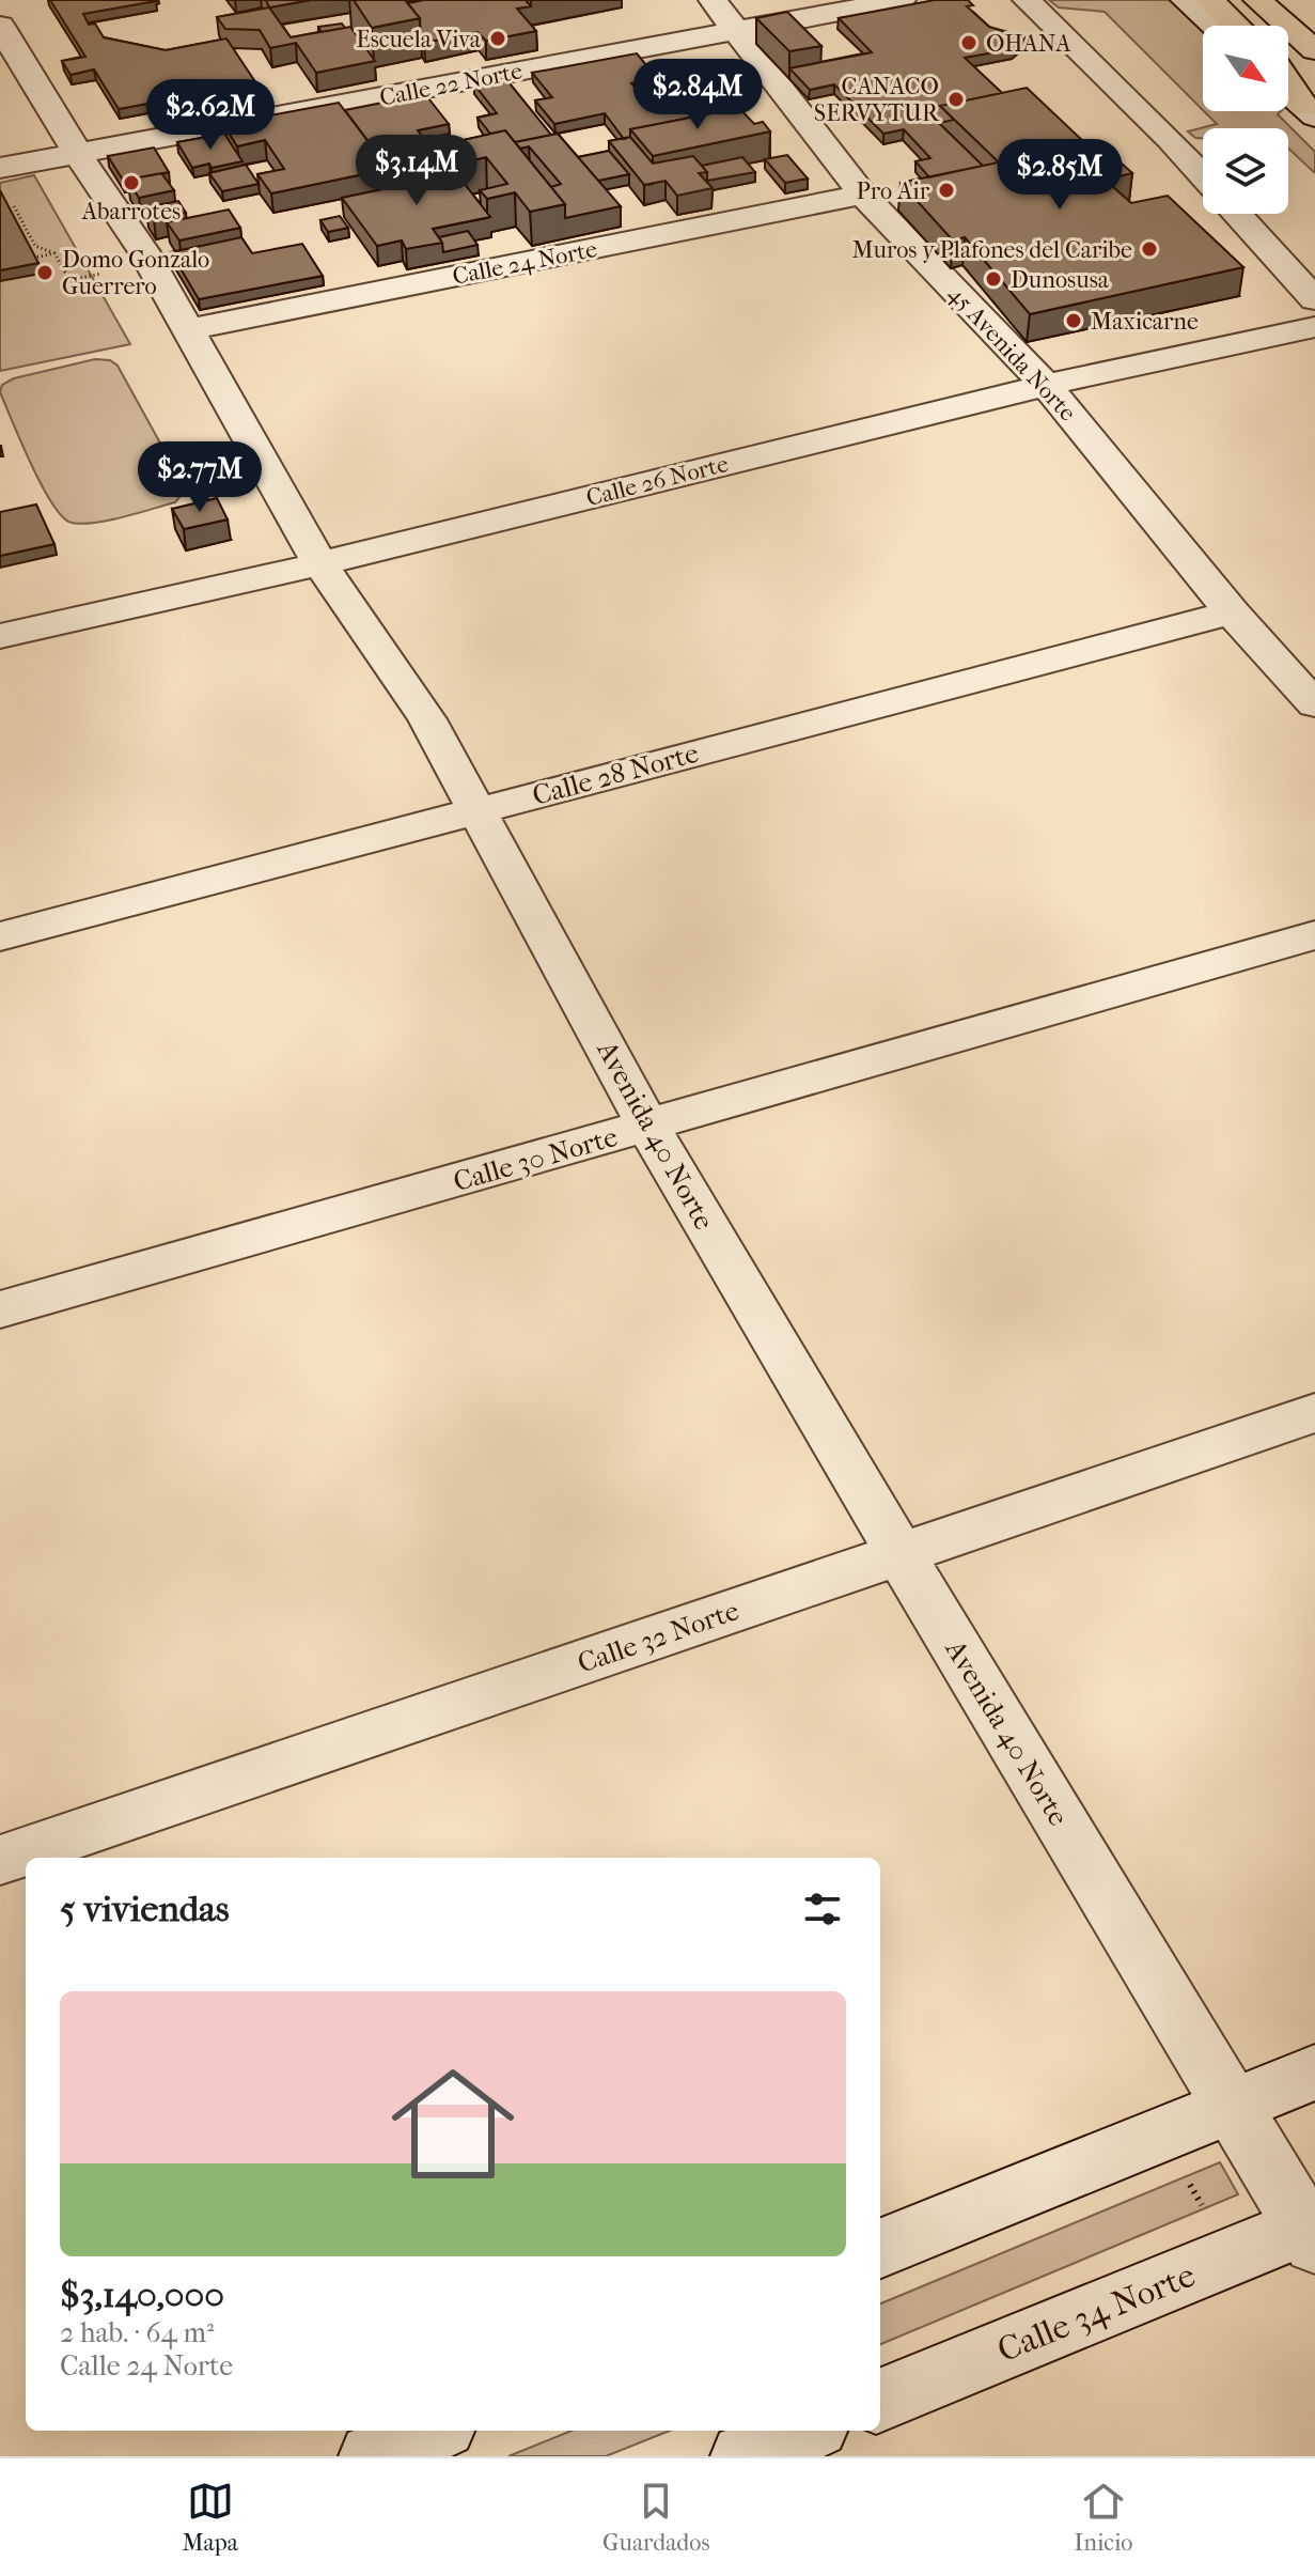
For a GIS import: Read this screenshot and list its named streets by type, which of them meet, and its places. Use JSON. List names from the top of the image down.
{
  "streets": {
    "street": [
      "Calle 22 Norte",
      "Calle 24 Norte",
      "45 Avenida Norte",
      "Calle 26 Norte",
      "Calle 28 Norte",
      "Avenida 40 Norte",
      "Calle 30 Norte",
      "Calle 32 Norte",
      "Calle 34 Norte"
    ]
  },
  "crossings": [
    ["Calle 22 Norte", "45 Avenida Norte"],
    ["Calle 22 Norte", "Avenida 40 Norte"],
    ["Calle 24 Norte", "45 Avenida Norte"],
    ["Calle 24 Norte", "Avenida 40 Norte"],
    ["45 Avenida Norte", "Calle 26 Norte"],
    ["45 Avenida Norte", "Calle 28 Norte"],
    ["Calle 26 Norte", "Avenida 40 Norte"],
    ["Calle 28 Norte", "Avenida 40 Norte"],
    ["Avenida 40 Norte", "Calle 30 Norte"],
    ["Avenida 40 Norte", "Calle 32 Norte"],
    ["Avenida 40 Norte", "Calle 34 Norte"]
  ],
  "places": [
    "Escuela Viva",
    "OHANA",
    "CANACO SERVYTUR",
    "Abarrotes",
    "Pro Air",
    "Muros y Plafones del Caribe",
    "Domo Gonzalo Guerrero",
    "Dunosusa",
    "Maxicarne"
  ],
  "north": "bottom right",
  "page": {
    "price": [
      "$2.84M",
      "$2.62M",
      "$3.14M",
      "$2.85M",
      "$2.77M"
    ],
    "heading": "5 viviendas",
    "list": [
      {
        "name": "$3,140,000",
        "note": "2 hab. · 64 m² · Calle 24 Norte"
      }
    ],
    "tabs": ["Mapa", "Guardados", "Inicio"]
  }
}
